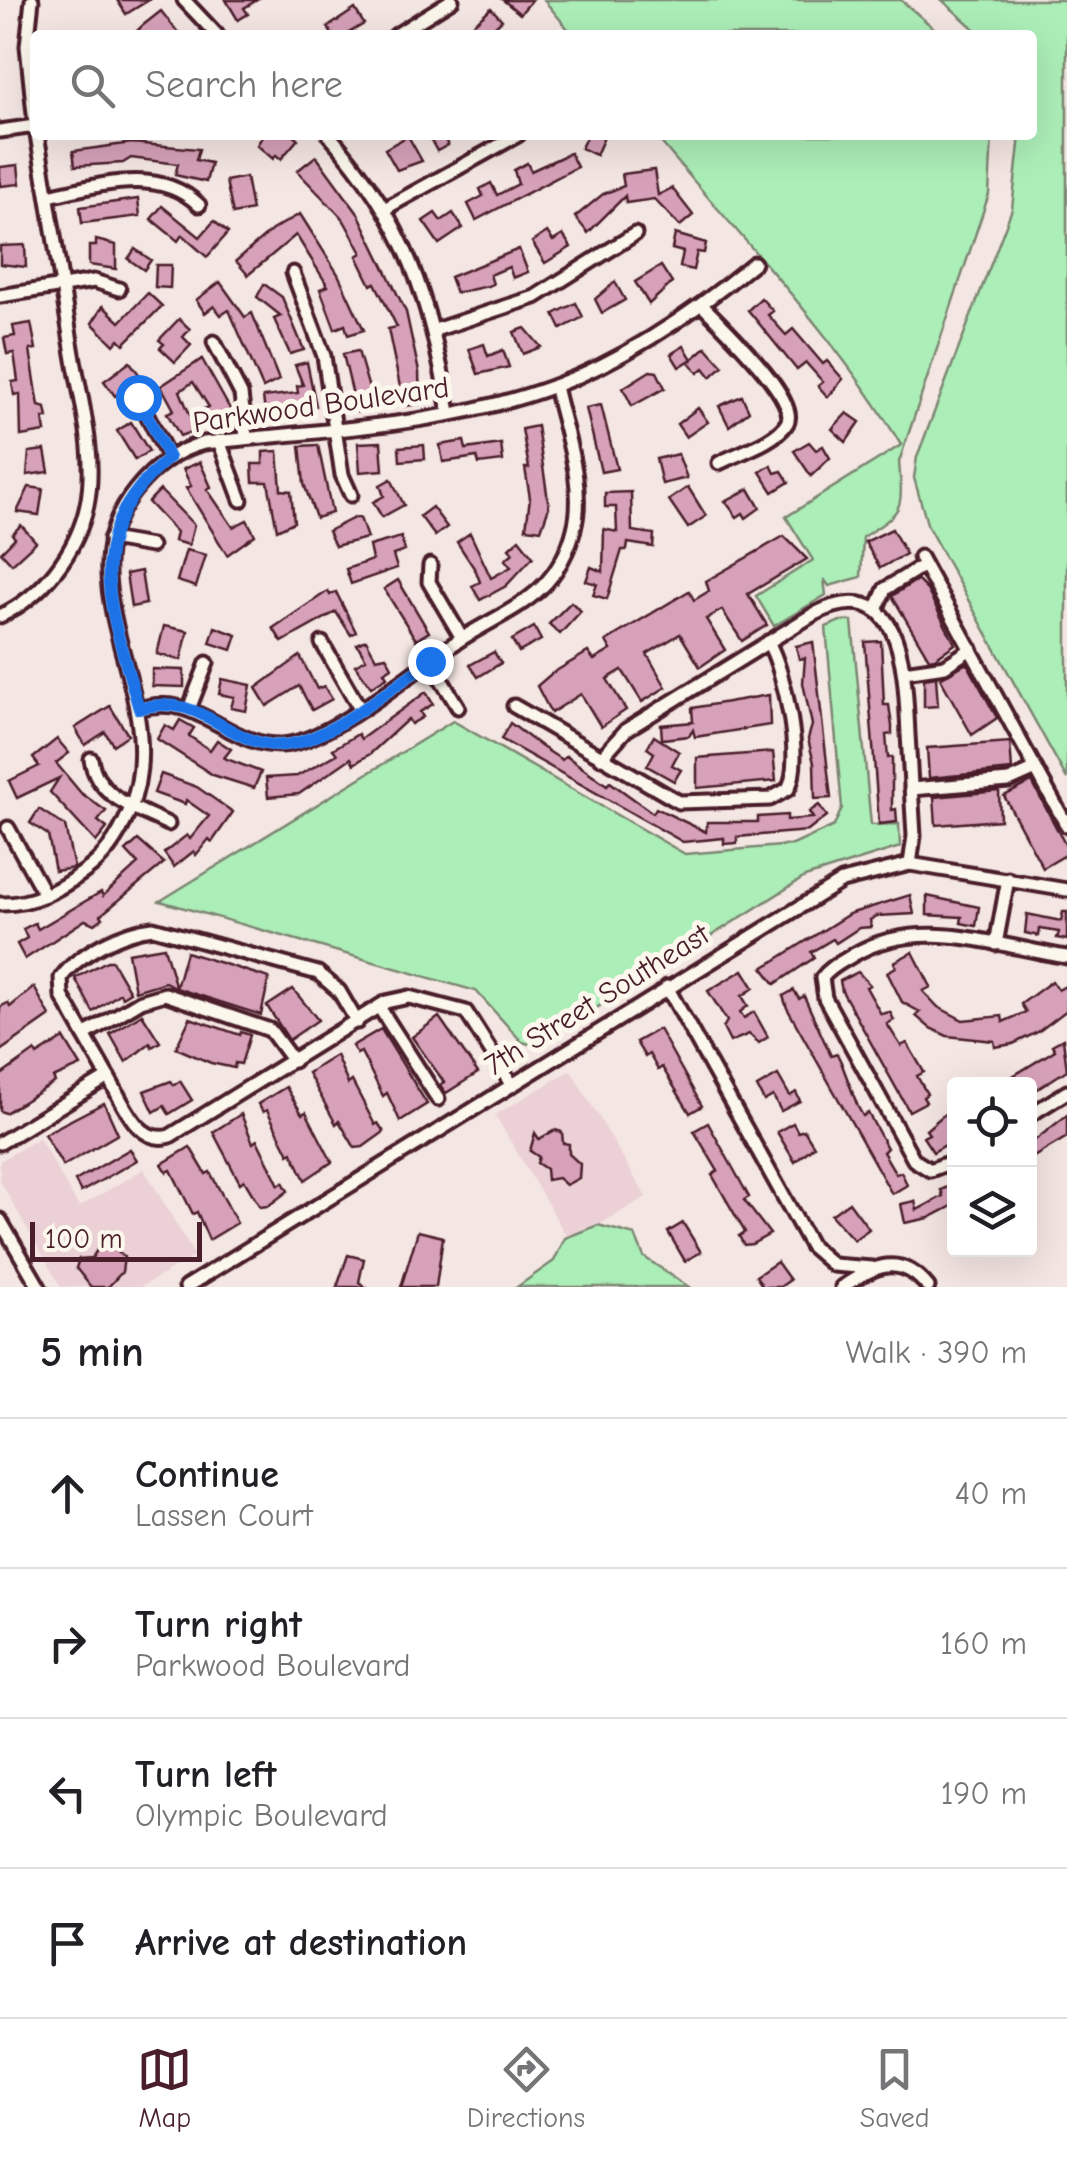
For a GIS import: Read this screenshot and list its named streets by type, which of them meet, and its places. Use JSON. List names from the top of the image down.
{
  "streets": {
    "street": ["Parkwood Boulevard", "7th Street Southeast"]
  },
  "scale_bar": "100 m",
  "page": {
    "search": "Search here",
    "scale": "100 m",
    "heading": ["5 min", "Walk · 390 m"],
    "list": [
      ["Continue", "Lassen Court", "40 m"],
      ["Turn right", "Parkwood Boulevard", "160 m"],
      ["Turn left", "Olympic Boulevard", "190 m"],
      "Arrive at destination"
    ],
    "nav": ["Map", "Directions", "Saved"]
  }
}
